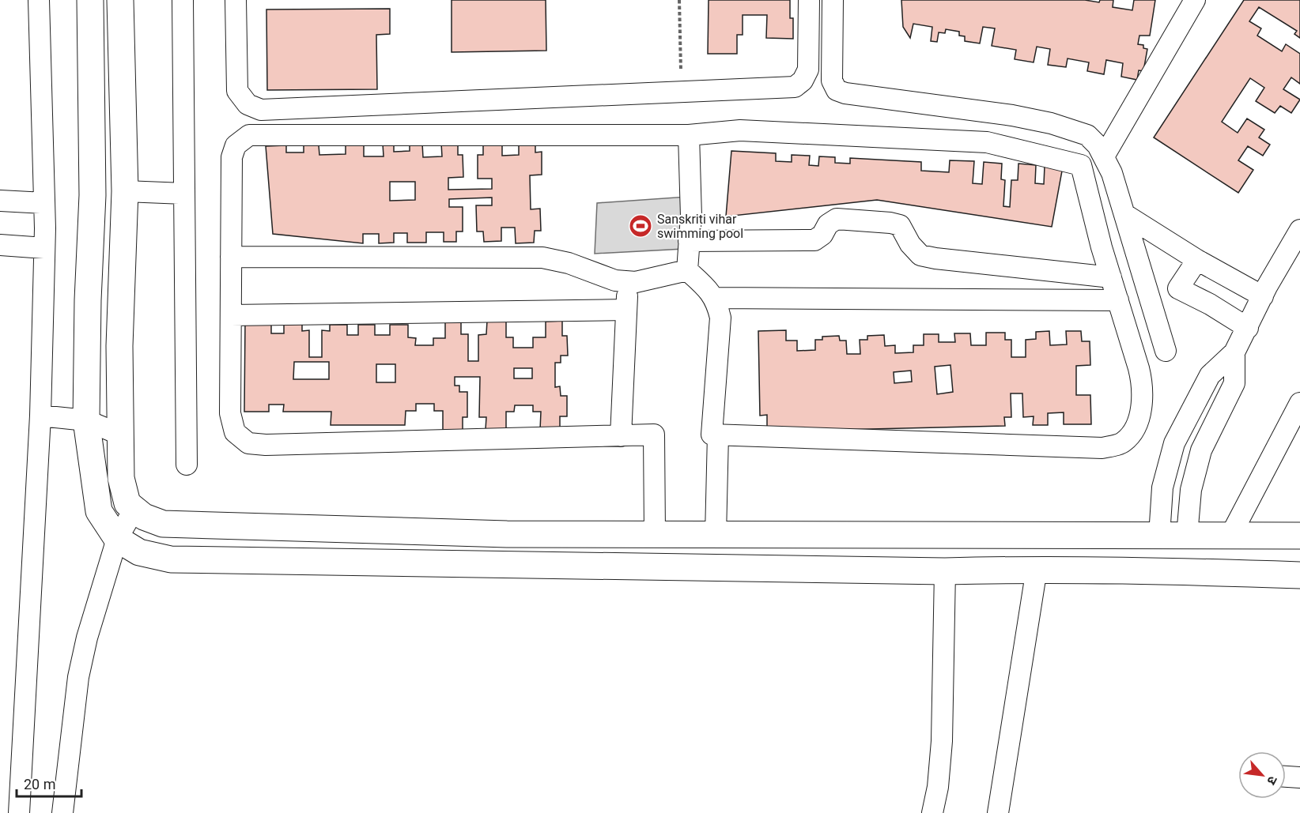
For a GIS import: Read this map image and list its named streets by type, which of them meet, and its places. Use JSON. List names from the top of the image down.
{
  "places": {
    "sports": ["Sanskriti vihar swimming pool"]
  },
  "scale_bar": "20 m",
  "north": "bottom right"
}
